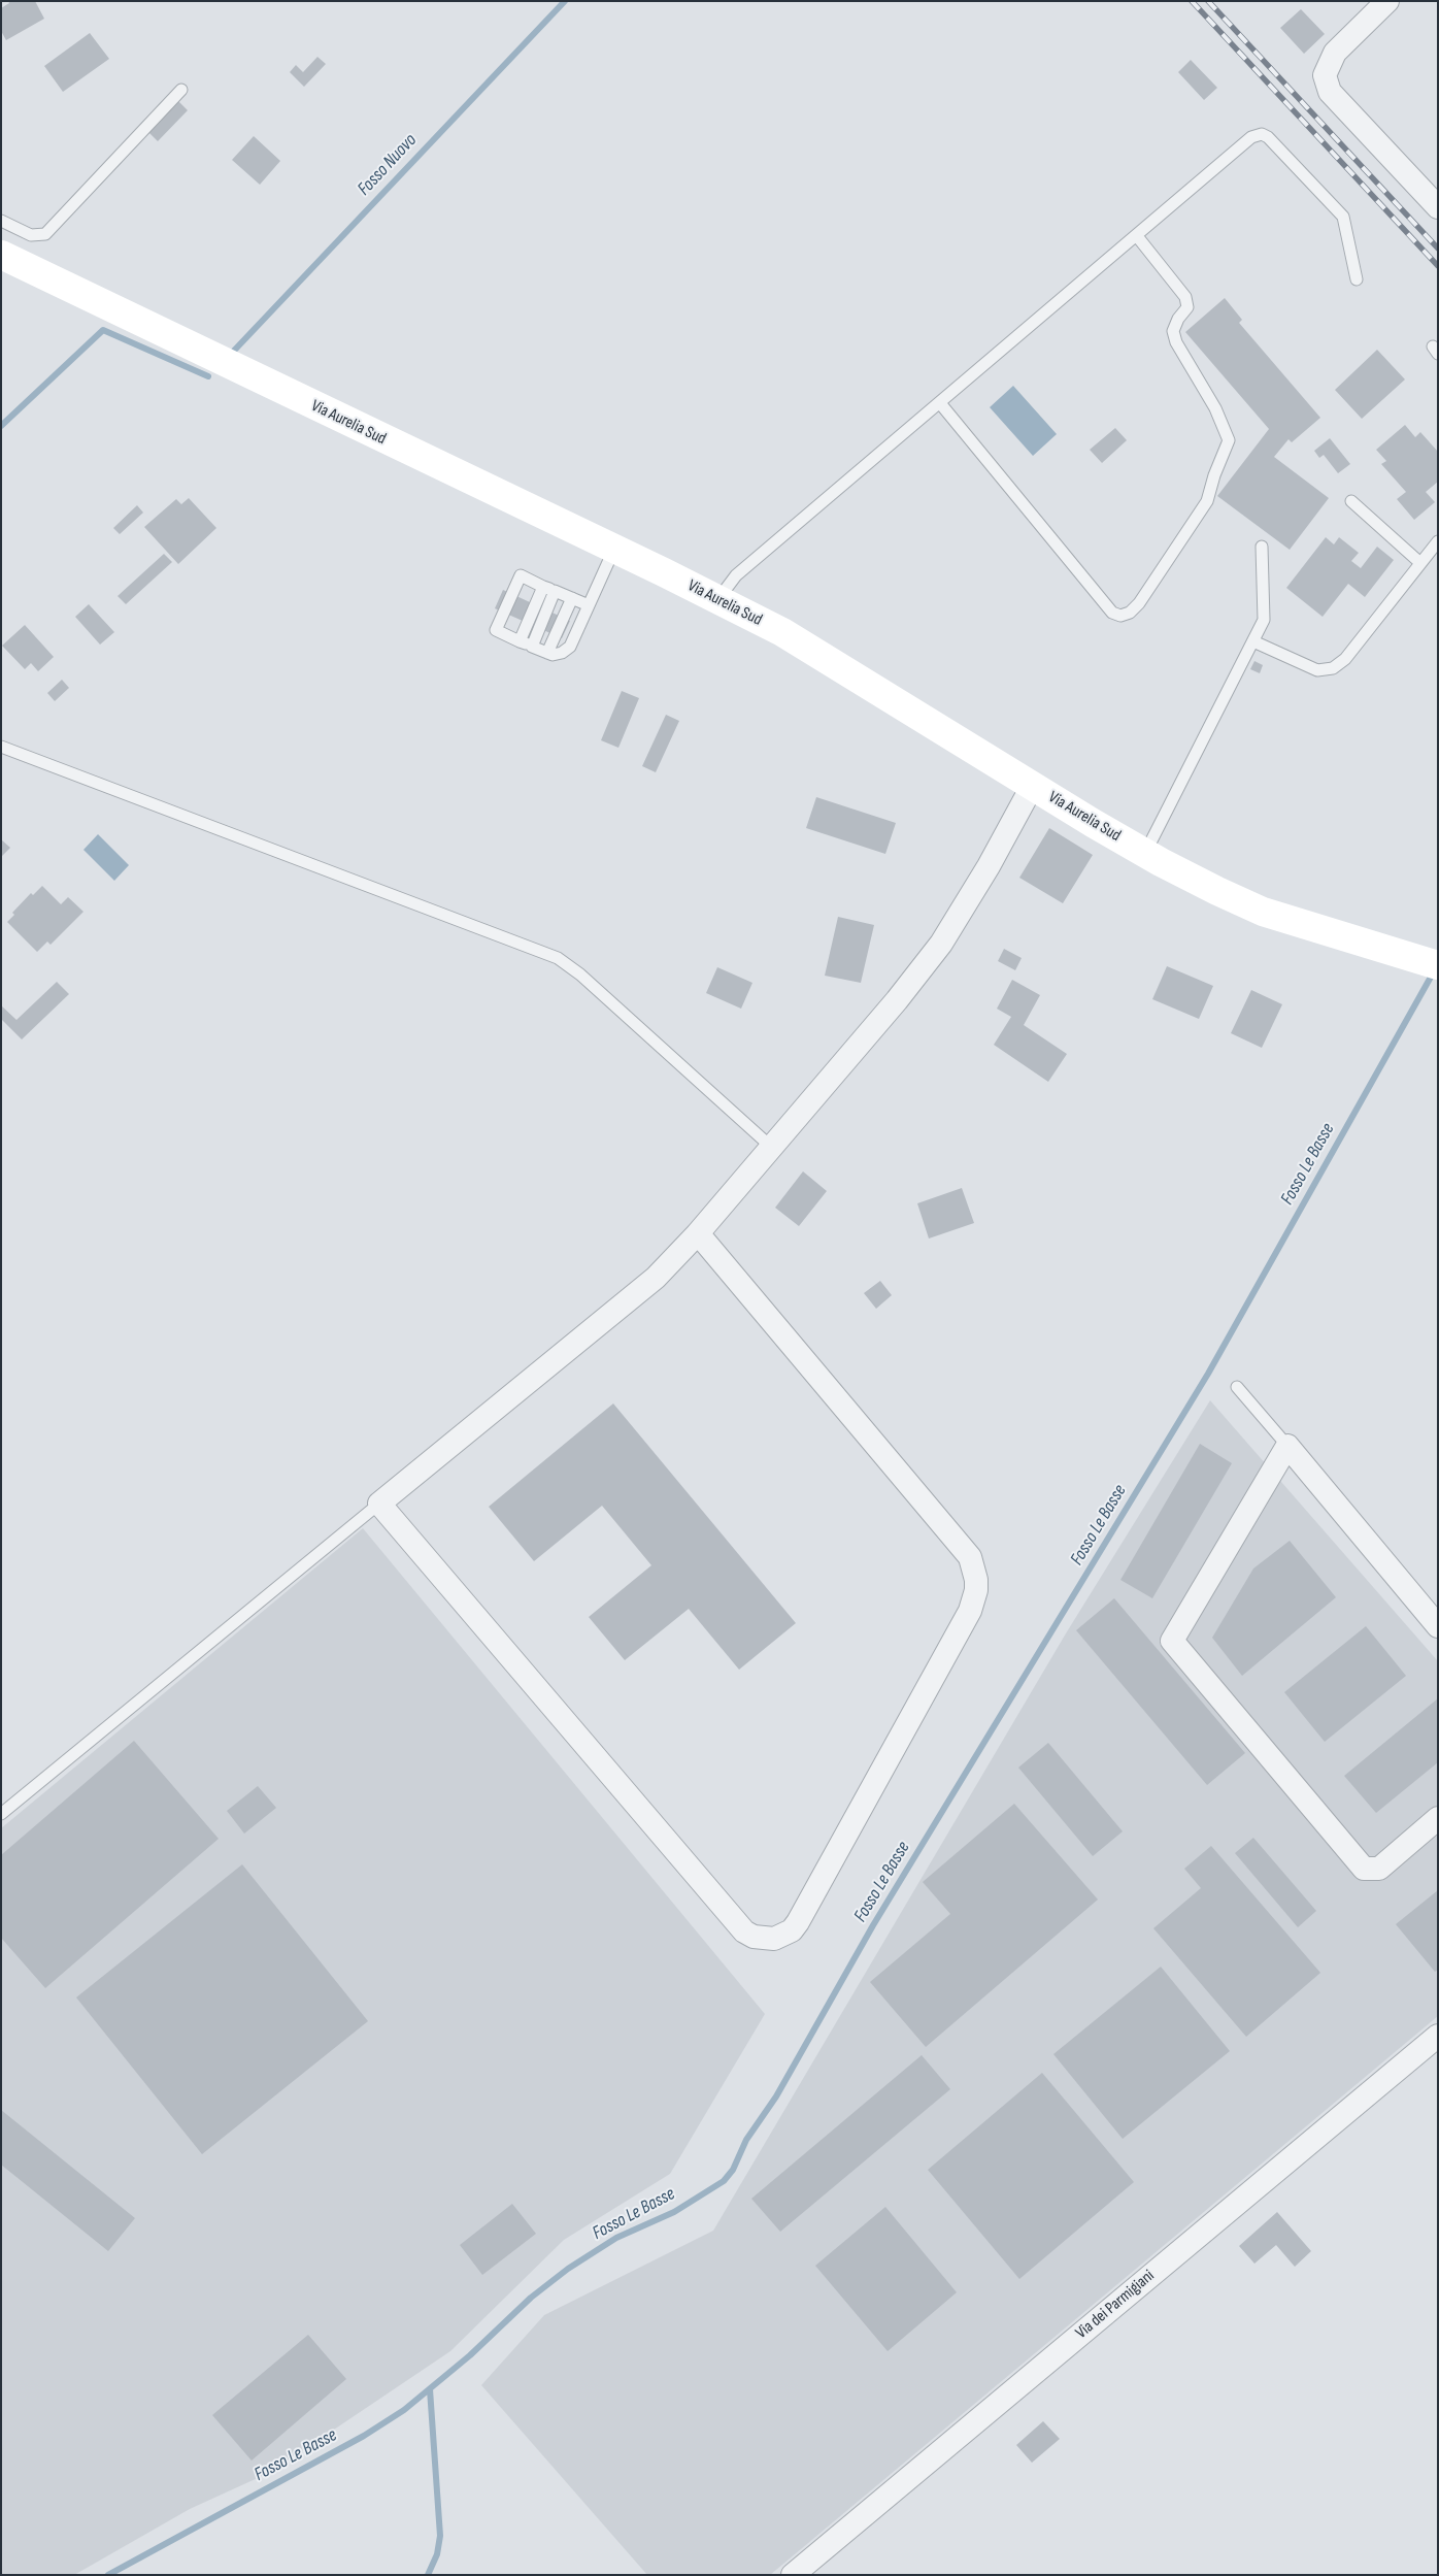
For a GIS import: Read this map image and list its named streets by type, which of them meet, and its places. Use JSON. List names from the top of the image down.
{
  "streets": {
    "main road": ["Via Aurelia Sud"],
    "street": ["Via dei Parmigiani"]
  },
  "water": ["Fosso Nuovo", "Fosso Le Basse"]
}
